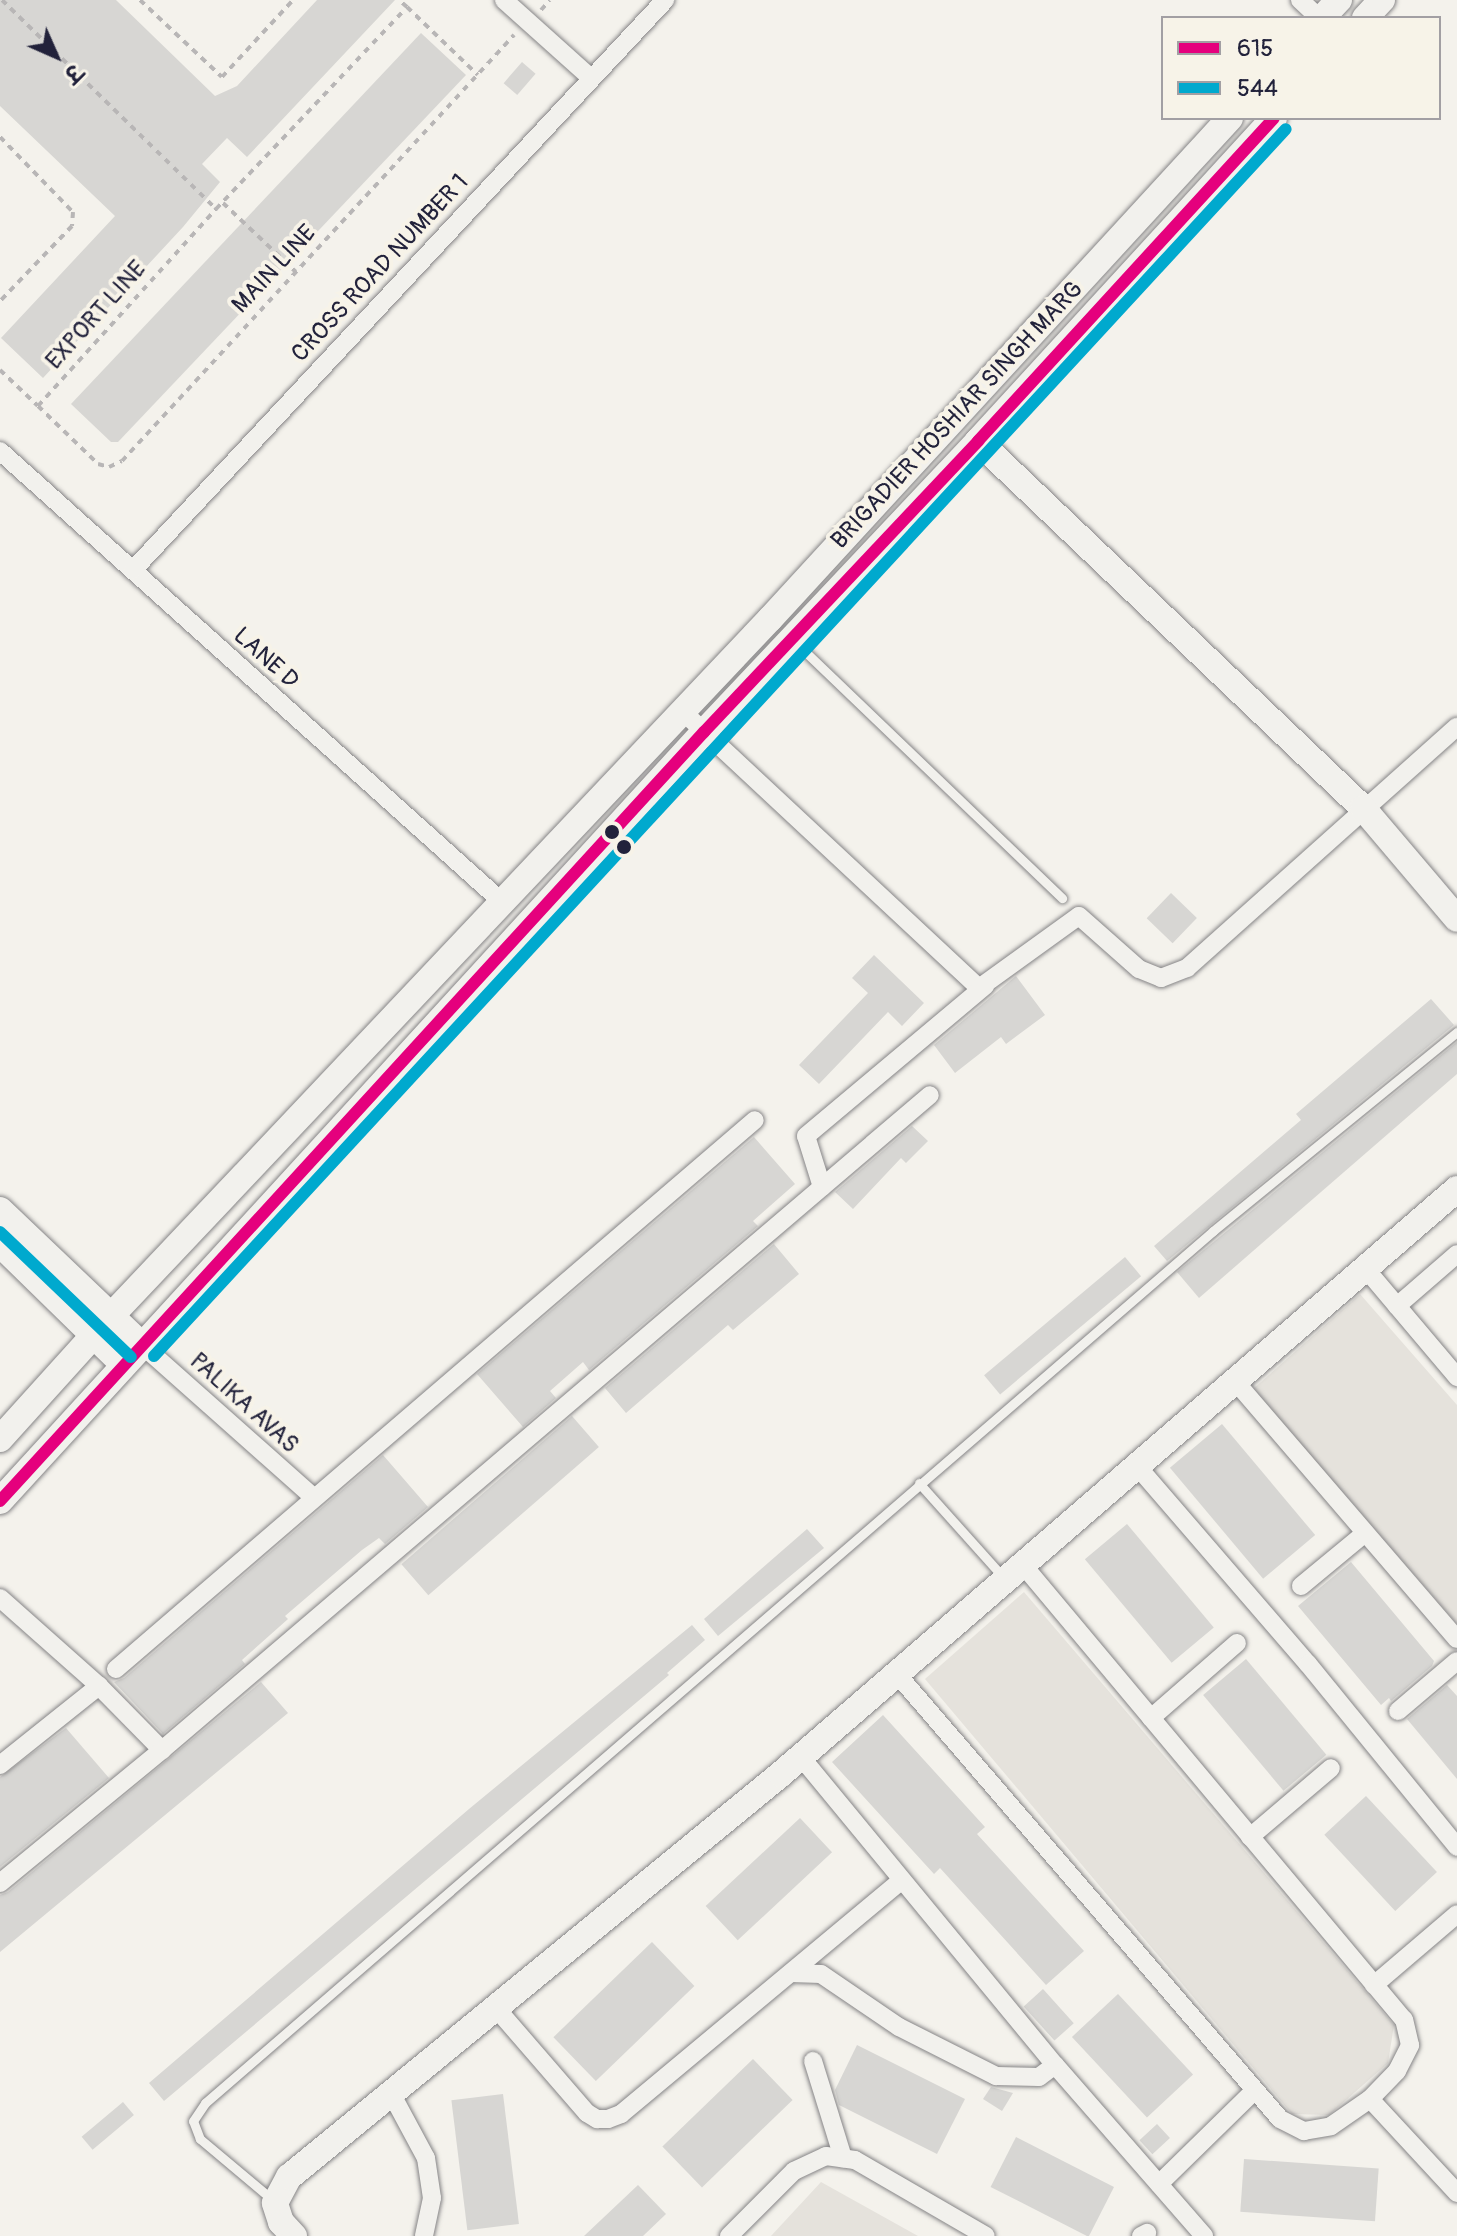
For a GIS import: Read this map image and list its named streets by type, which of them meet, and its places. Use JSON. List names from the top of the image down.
{
  "streets": {
    "street": [
      "CROSS ROAD NUMBER 1",
      "BRIGADIER HOSHIAR SINGH MARG",
      "LANE D",
      "PALIKA AVAS"
    ],
    "path": ["MAIN LINE", "EXPORT LINE"]
  },
  "crossings": [
    ["CROSS ROAD NUMBER 1", "LANE D"],
    ["MAIN LINE", "EXPORT LINE"],
    ["BRIGADIER HOSHIAR SINGH MARG", "LANE D"],
    ["BRIGADIER HOSHIAR SINGH MARG", "PALIKA AVAS"]
  ],
  "lines": ["transit line 615", "transit line 544"],
  "legend": ["615", "544"],
  "north": "bottom right"
}
